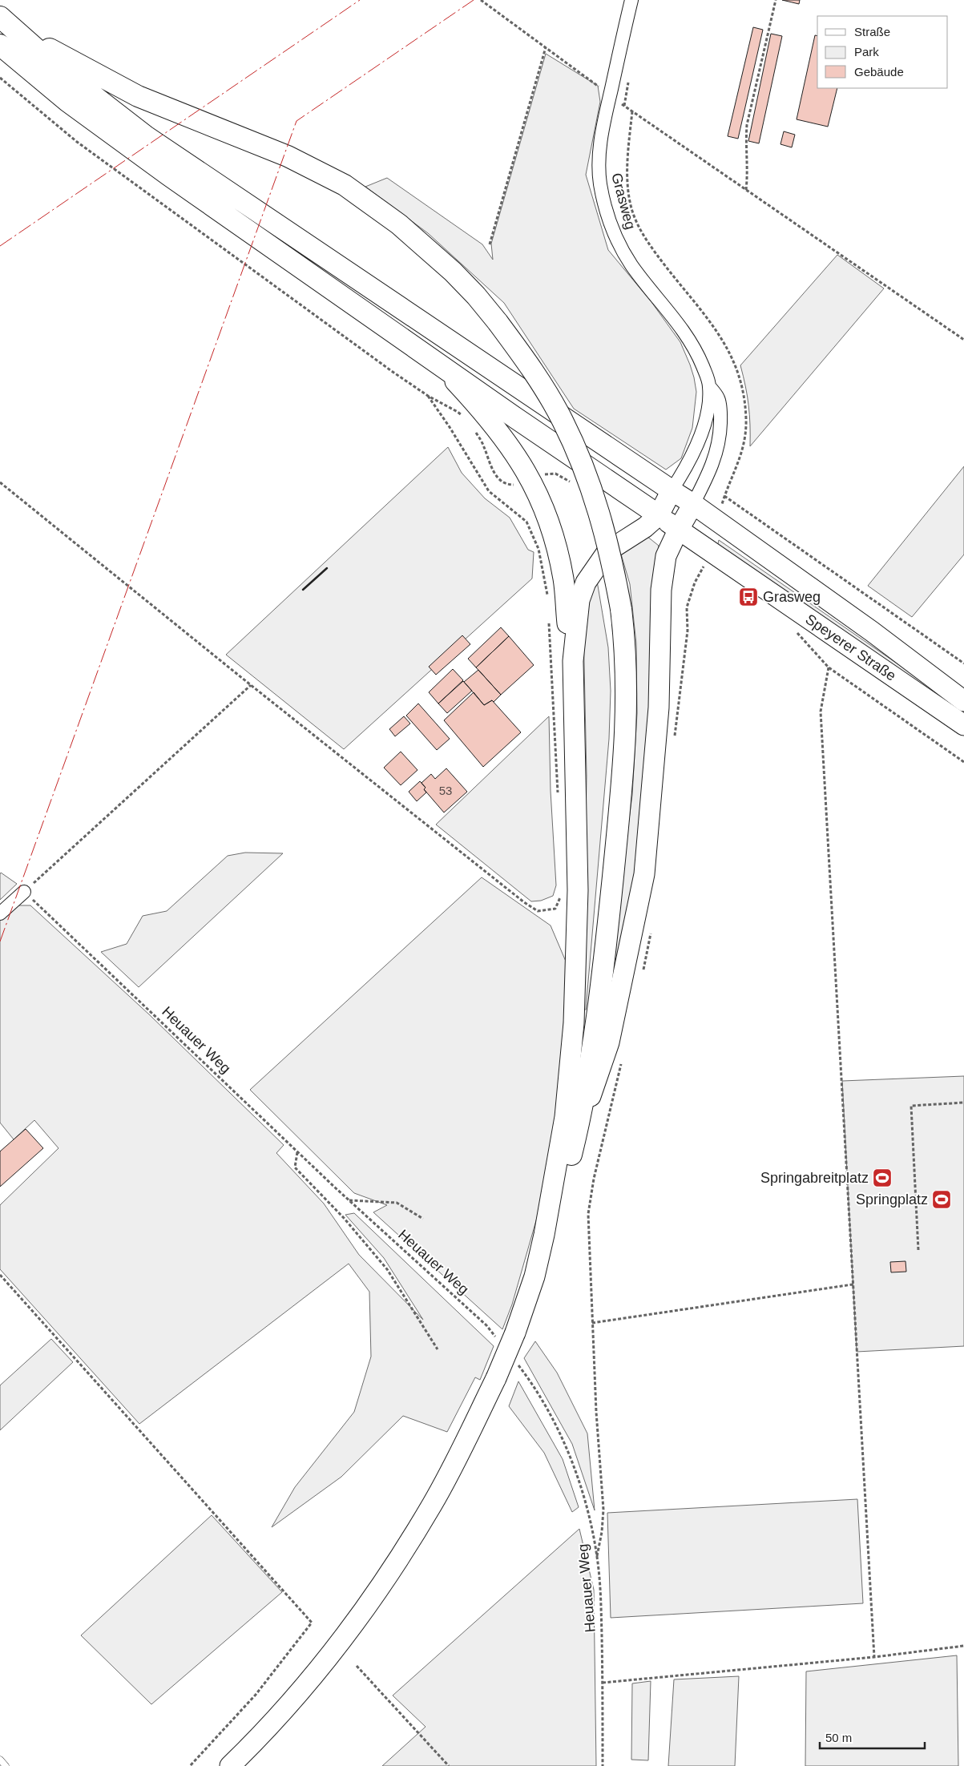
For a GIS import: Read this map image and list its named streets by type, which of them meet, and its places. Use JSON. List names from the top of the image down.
{
  "streets": {
    "main road": ["Speyerer Straße"],
    "street": ["Grasweg"],
    "path": ["Heuauer Weg"]
  },
  "crossings": [
    ["Grasweg", "Speyerer Straße"]
  ],
  "places": {
    "bus stop": ["Grasweg"],
    "sports": ["Springabreitplatz", "Springplatz"]
  },
  "house_numbers": ["53"],
  "legend": ["Straße", "Park", "Gebäude"],
  "scale_bar": "50 m"
}
